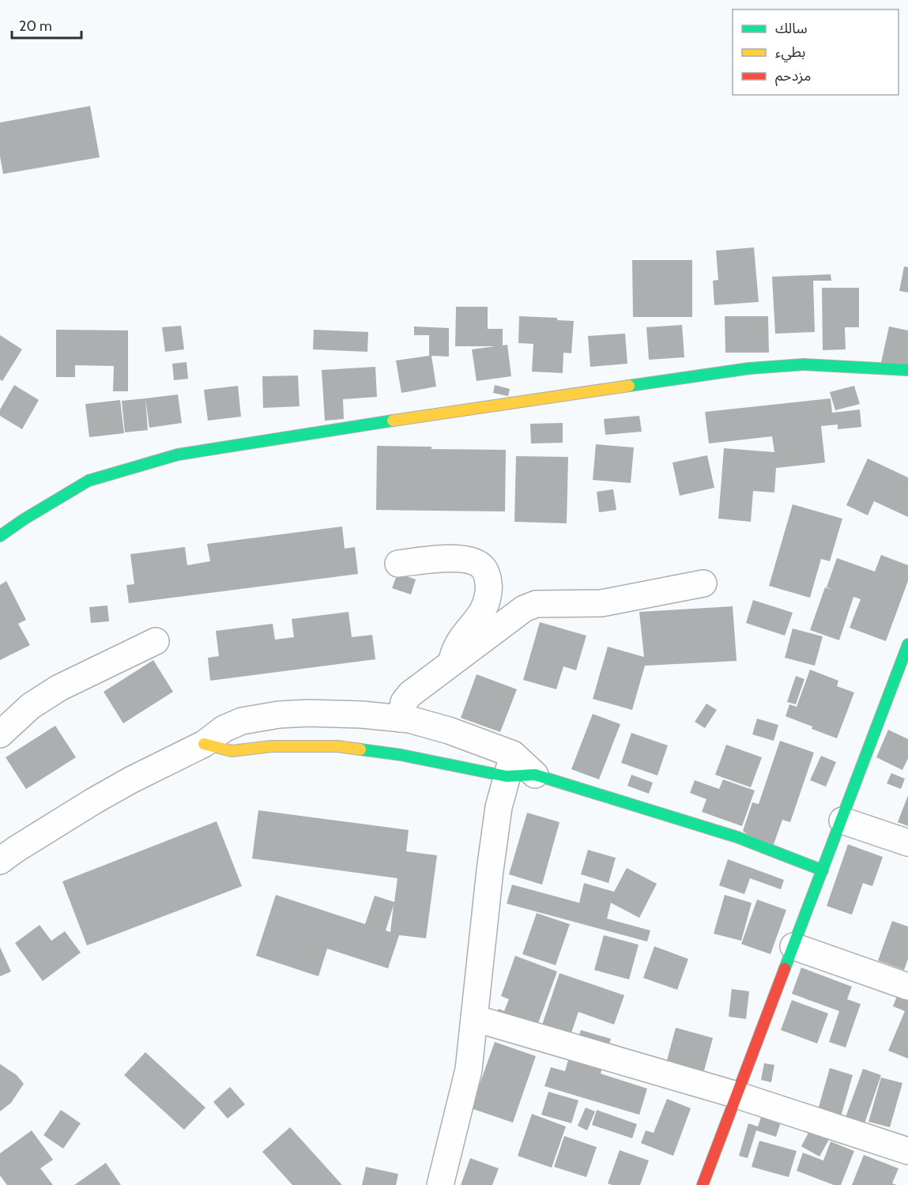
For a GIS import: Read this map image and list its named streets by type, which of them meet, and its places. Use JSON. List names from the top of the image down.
{
  "legend": ["سالك", "بطيء", "مزدحم"],
  "scale_bar": "20 m"
}
